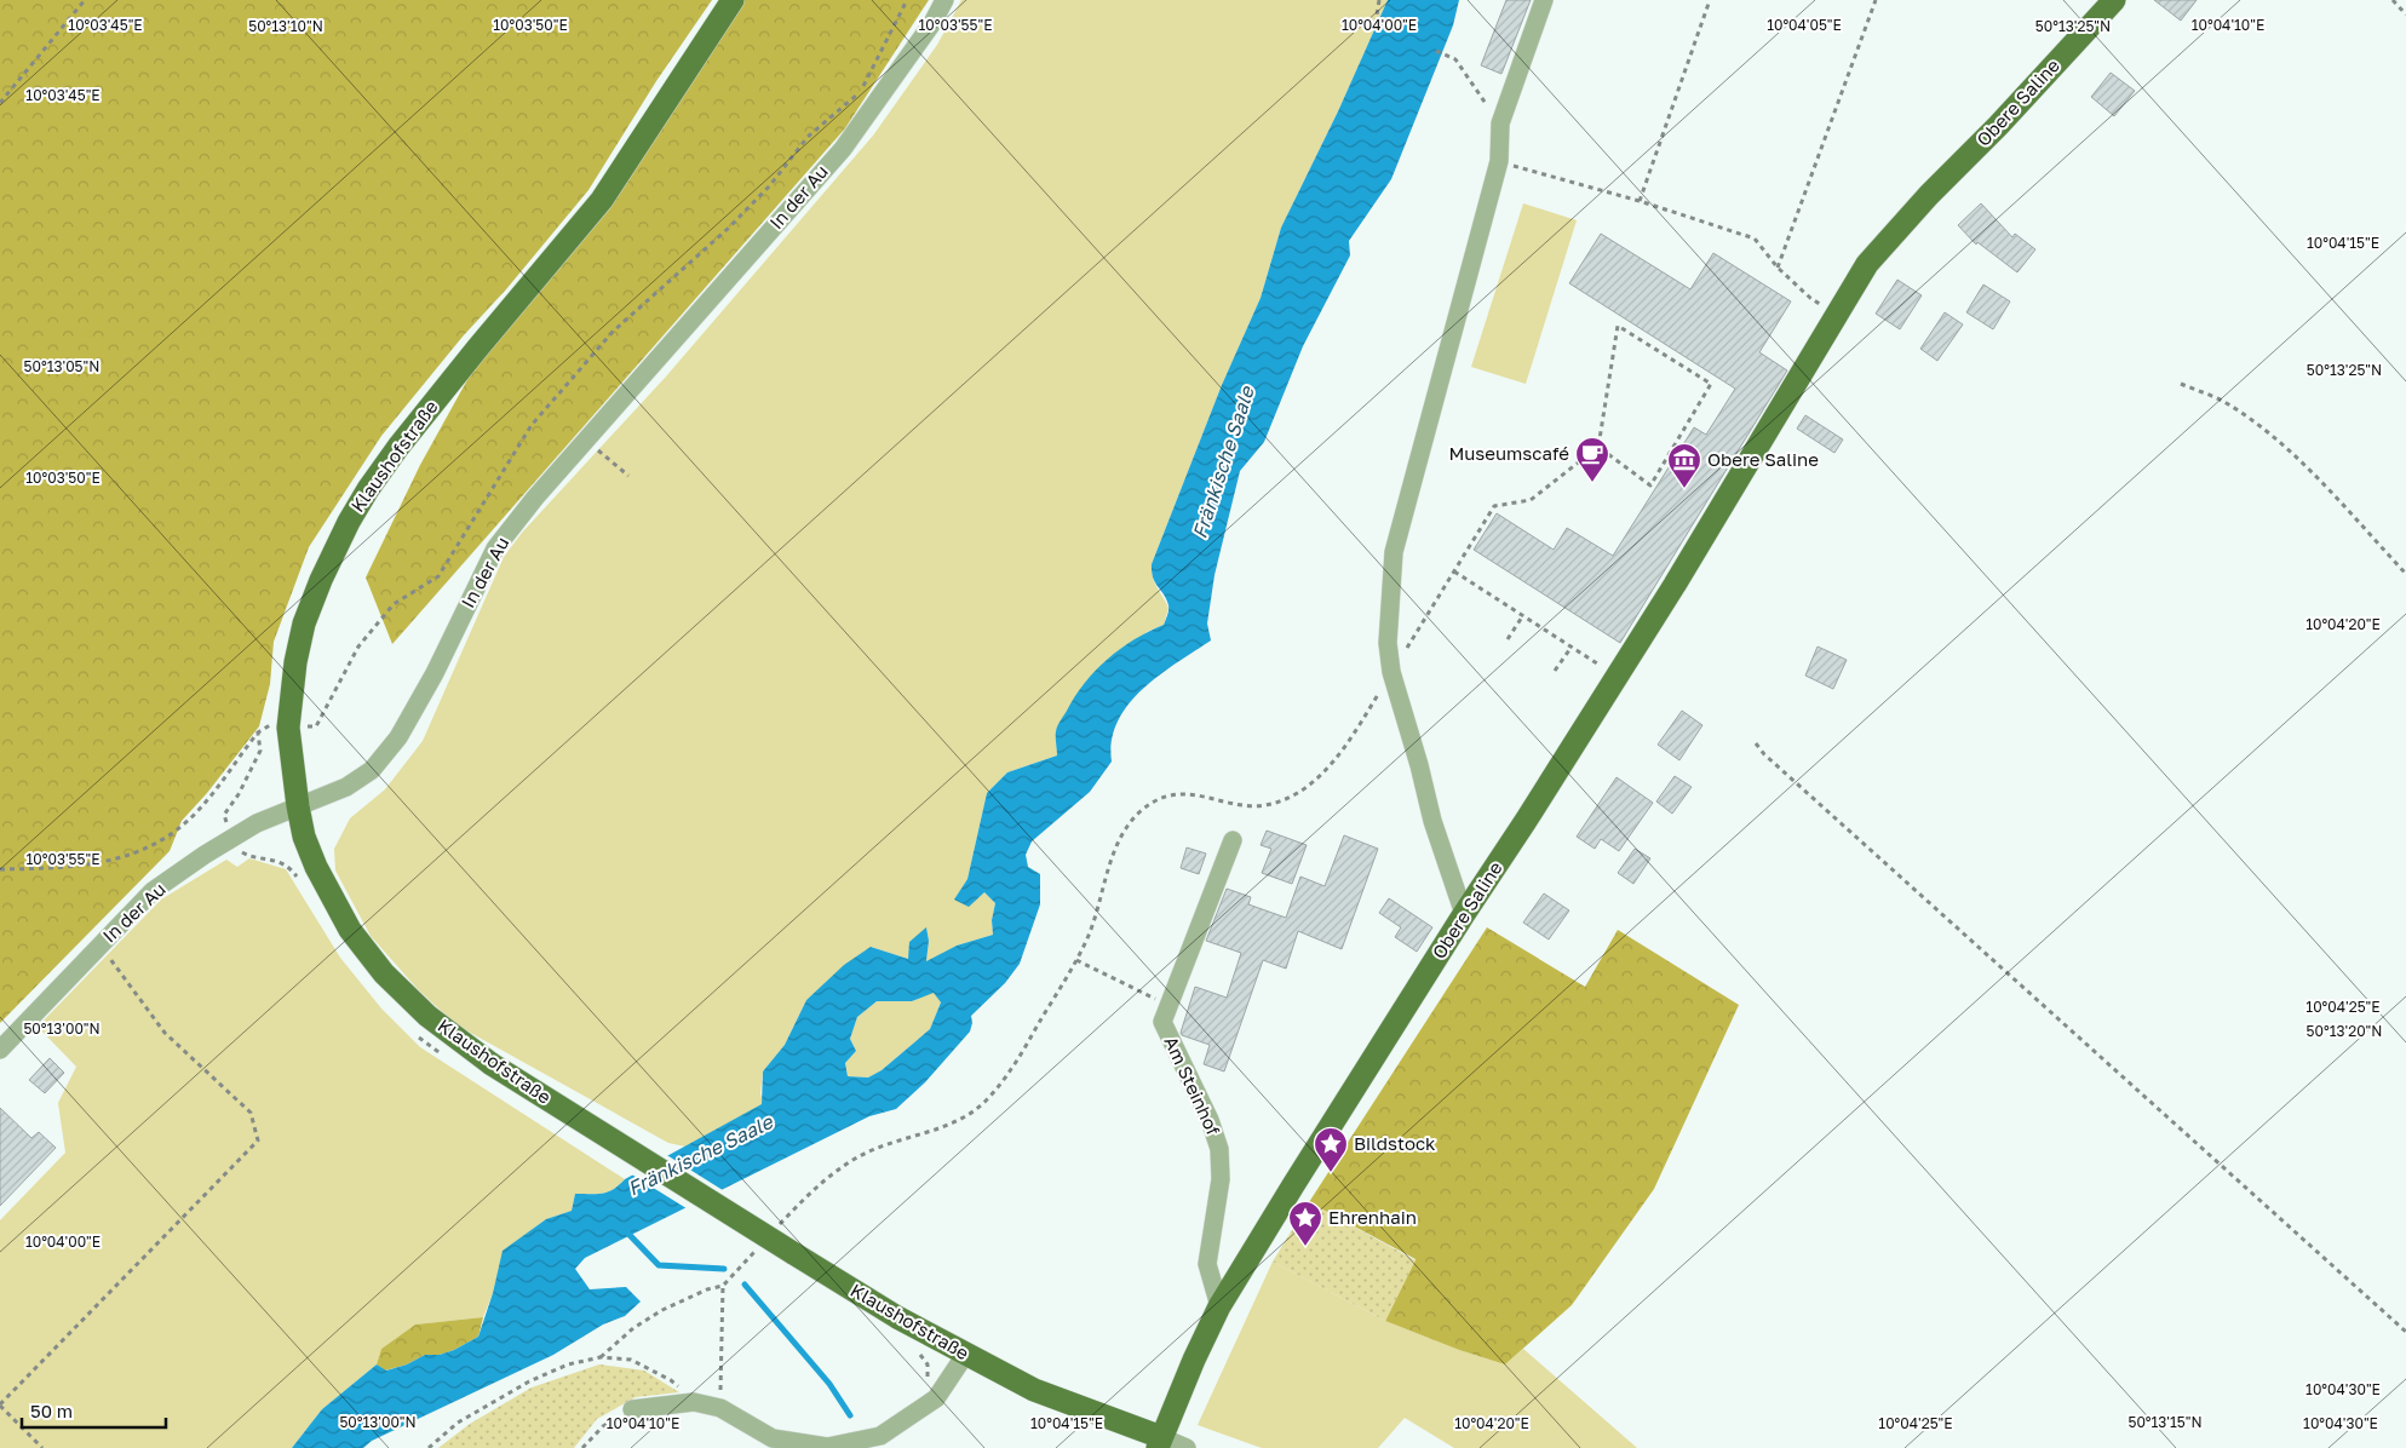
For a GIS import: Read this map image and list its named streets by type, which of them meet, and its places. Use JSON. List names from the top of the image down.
{
  "streets": {
    "main road": ["Obere Saline", "Klaushofstraße"],
    "street": ["In der Au", "Am Steinhof"]
  },
  "crossings": [
    ["Obere Saline", "Klaushofstraße"],
    ["Obere Saline", "Am Steinhof"],
    ["In der Au", "Klaushofstraße"]
  ],
  "water": ["Fränkische Saale"],
  "places": {
    "cafe": ["Museumscafé"],
    "museum": ["Obere Saline"],
    "place": ["Bildstock", "Ehrenhain"]
  },
  "scale_bar": "50 m",
  "coordinates": [
    "10°03'55\"E",
    "10°03'45\"E",
    "10°03'50\"E",
    "10°04'00\"E",
    "10°04'05\"E",
    "10°04'10\"E",
    "50°13'10\"N",
    "50°13'25\"N",
    "10°04'15\"E",
    "50°13'05\"N",
    "10°04'20\"E",
    "10°04'25\"E",
    "50°13'00\"N",
    "50°13'20\"N",
    "10°04'30\"E",
    "50°13'15\"N"
  ]
}
